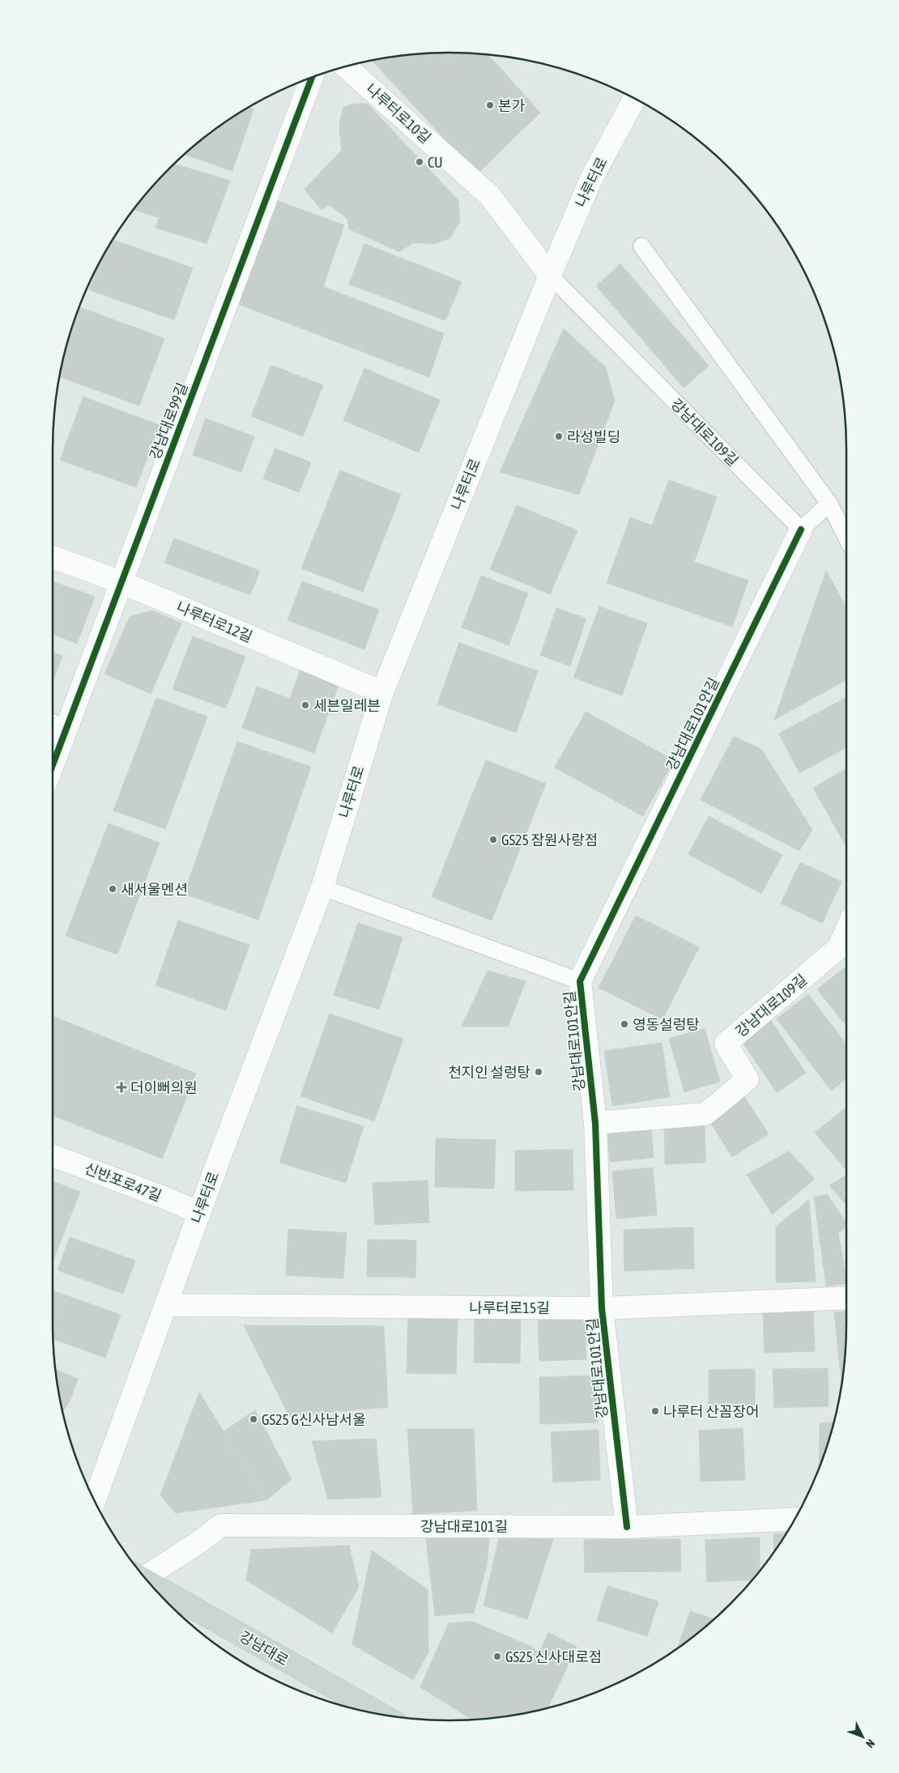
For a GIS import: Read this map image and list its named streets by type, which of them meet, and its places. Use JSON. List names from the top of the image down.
{
  "streets": {
    "main road": ["강남대로"],
    "street": [
      "나루터로10길",
      "나루터로",
      "강남대로99길",
      "강남대로109길",
      "나루터로12길",
      "강남대로101안길",
      "신반포로47길",
      "나루터로15길",
      "강남대로101길"
    ]
  },
  "crossings": [
    ["나루터로10길", "나루터로"],
    ["나루터로10길", "강남대로109길"],
    ["나루터로", "강남대로109길"],
    ["나루터로", "나루터로12길"],
    ["나루터로", "신반포로47길"],
    ["나루터로", "나루터로15길"],
    ["강남대로99길", "나루터로12길"],
    ["강남대로109길", "강남대로101안길"],
    ["강남대로101안길", "나루터로15길"],
    ["강남대로101안길", "강남대로101길"]
  ],
  "places": {
    "other": [
      "본가",
      "CU",
      "라성빌딩",
      "세븐일레븐",
      "GS25 잠원사랑점",
      "새서울멘션",
      "영동설렁탕",
      "천지인 설렁탕",
      "나루터 산꼼장어",
      "GS25 G신사남서울",
      "GS25 신사대로점"
    ],
    "health": ["더이뻐의원"]
  },
  "north": "bottom right"
}
